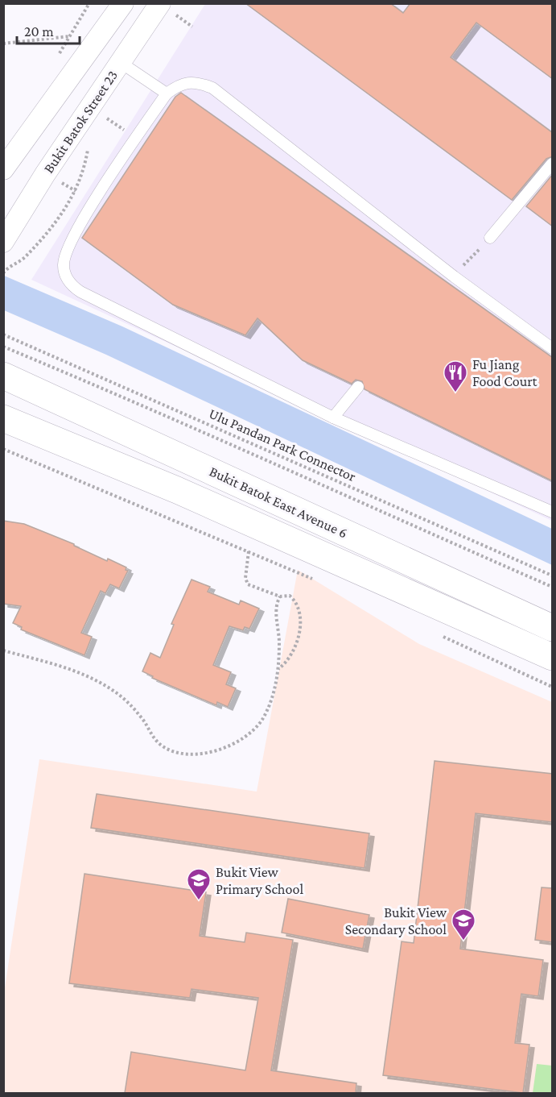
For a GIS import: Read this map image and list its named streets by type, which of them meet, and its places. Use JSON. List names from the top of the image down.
{
  "streets": {
    "main road": ["Bukit Batok East Avenue 6"],
    "street": ["Bukit Batok Street 23"],
    "path": ["Ulu Pandan Park Connector"]
  },
  "places": {
    "restaurant": ["Fu Jiang Food Court"],
    "school or university": ["Bukit View Primary School", "Bukit View Secondary School"]
  },
  "scale_bar": "20 m"
}
